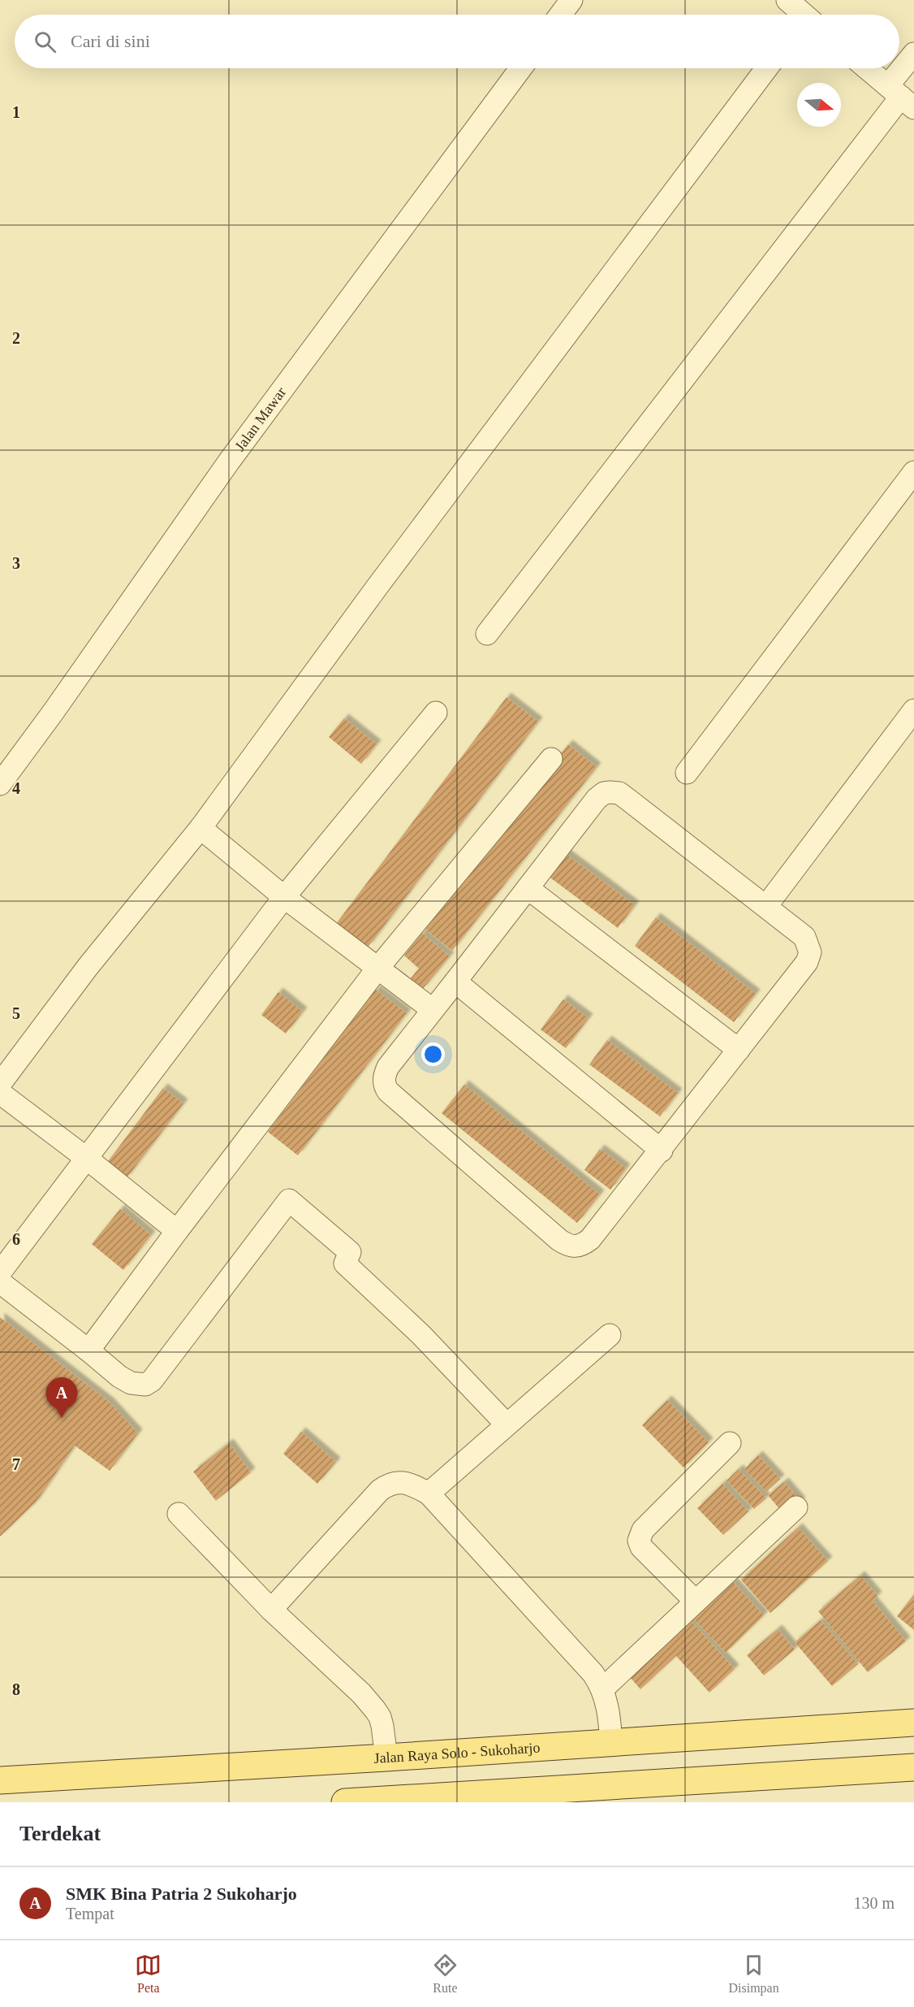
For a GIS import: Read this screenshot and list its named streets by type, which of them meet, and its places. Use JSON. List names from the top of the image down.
{
  "streets": {
    "main road": ["Jalan Raya Solo - Sukoharjo"],
    "street": ["Jalan Mawar"]
  },
  "north": "right",
  "page": {
    "search": "Cari di sini",
    "pins": "A",
    "heading": "Terdekat",
    "list": [
      {
        "mark": "A",
        "name": "SMK Bina Patria 2 Sukoharjo",
        "note": "Tempat",
        "value": "130 m"
      }
    ],
    "nav": ["Peta", "Rute", "Disimpan"]
  },
  "grid": {
    "rows": [
      "1",
      "2",
      "3",
      "4",
      "5",
      "6",
      "7",
      "8"
    ]
  }
}
